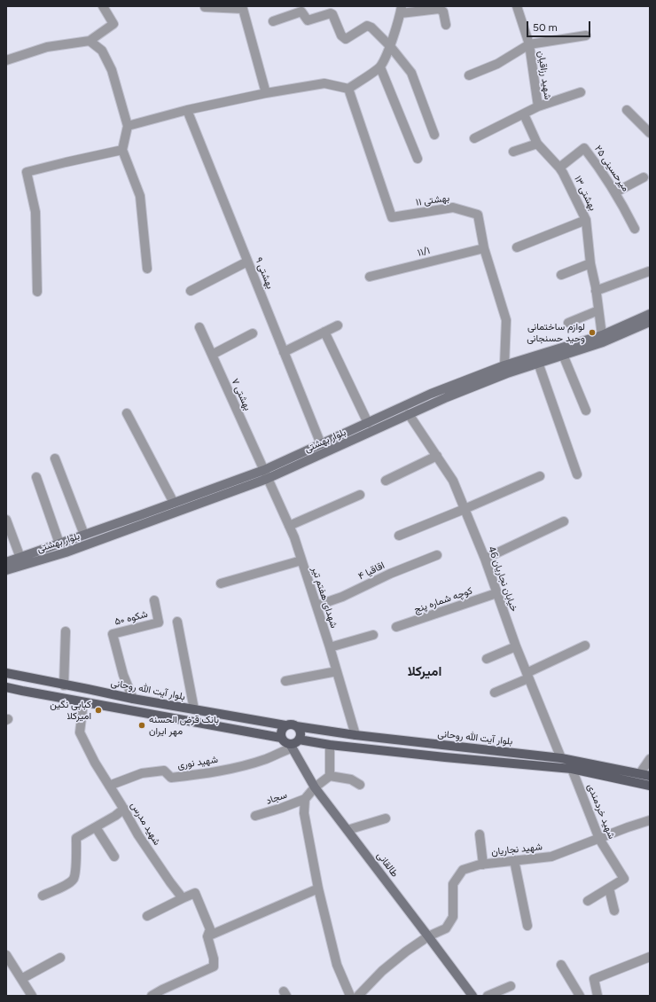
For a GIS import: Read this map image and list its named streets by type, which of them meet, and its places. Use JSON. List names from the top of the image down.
{
  "streets": {
    "main road": ["بلوار بهشتی", "بلوار آیت الله روحانی", "طالقانی"],
    "street": [
      "شهید رزاقیان",
      "میرحسینی ۲۵",
      "بهشتی ۱۳",
      "بهشتی ۱۱",
      "۱۱/۱",
      "بهشتی ۹",
      "بهشتی ۷",
      "اقاقیا ۴",
      "خیابان نجاریان 46",
      "شهدای هفتم تیر",
      "کوچه شماره پنج",
      "شکوه ۵۰",
      "شهید نوری",
      "سجاد",
      "شهید خردمندی",
      "شهید مدرس",
      "شهید نجاریان"
    ]
  },
  "crossings": [
    ["میرحسینی ۲۵", "بهشتی ۱۳"],
    ["بهشتی ۱۳", "بلوار بهشتی"],
    ["بهشتی ۱۱", "۱۱/۱"],
    ["بهشتی ۱۱", "بلوار بهشتی"],
    ["بهشتی ۹", "بلوار بهشتی"],
    ["بهشتی ۷", "بلوار بهشتی"],
    ["بهشتی ۷", "شهدای هفتم تیر"],
    ["بلوار بهشتی", "خیابان نجاریان 46"],
    ["بلوار بهشتی", "شهدای هفتم تیر"],
    ["اقاقیا ۴", "شهدای هفتم تیر"],
    ["خیابان نجاریان 46", "کوچه شماره پنج"],
    ["خیابان نجاریان 46", "بلوار آیت الله روحانی"],
    ["شهدای هفتم تیر", "بلوار آیت الله روحانی"],
    ["شکوه ۵۰", "بلوار آیت الله روحانی"],
    ["بلوار آیت الله روحانی", "شهید نوری"],
    ["بلوار آیت الله روحانی", "طالقانی"],
    ["شهید نوری", "شهید مدرس"],
    ["شهید نوری", "طالقانی"],
    ["شهید خردمندی", "شهید نجاریان"],
    ["شهید نجاریان", "طالقانی"]
  ],
  "districts": ["امیرکلا"],
  "places": ["لوازم ساختمانی وحید حسنجانی", "کبابی نگین امیرکلا", "بانک قرض الحسنه مهر ایران"],
  "scale_bar": "50 m"
}
